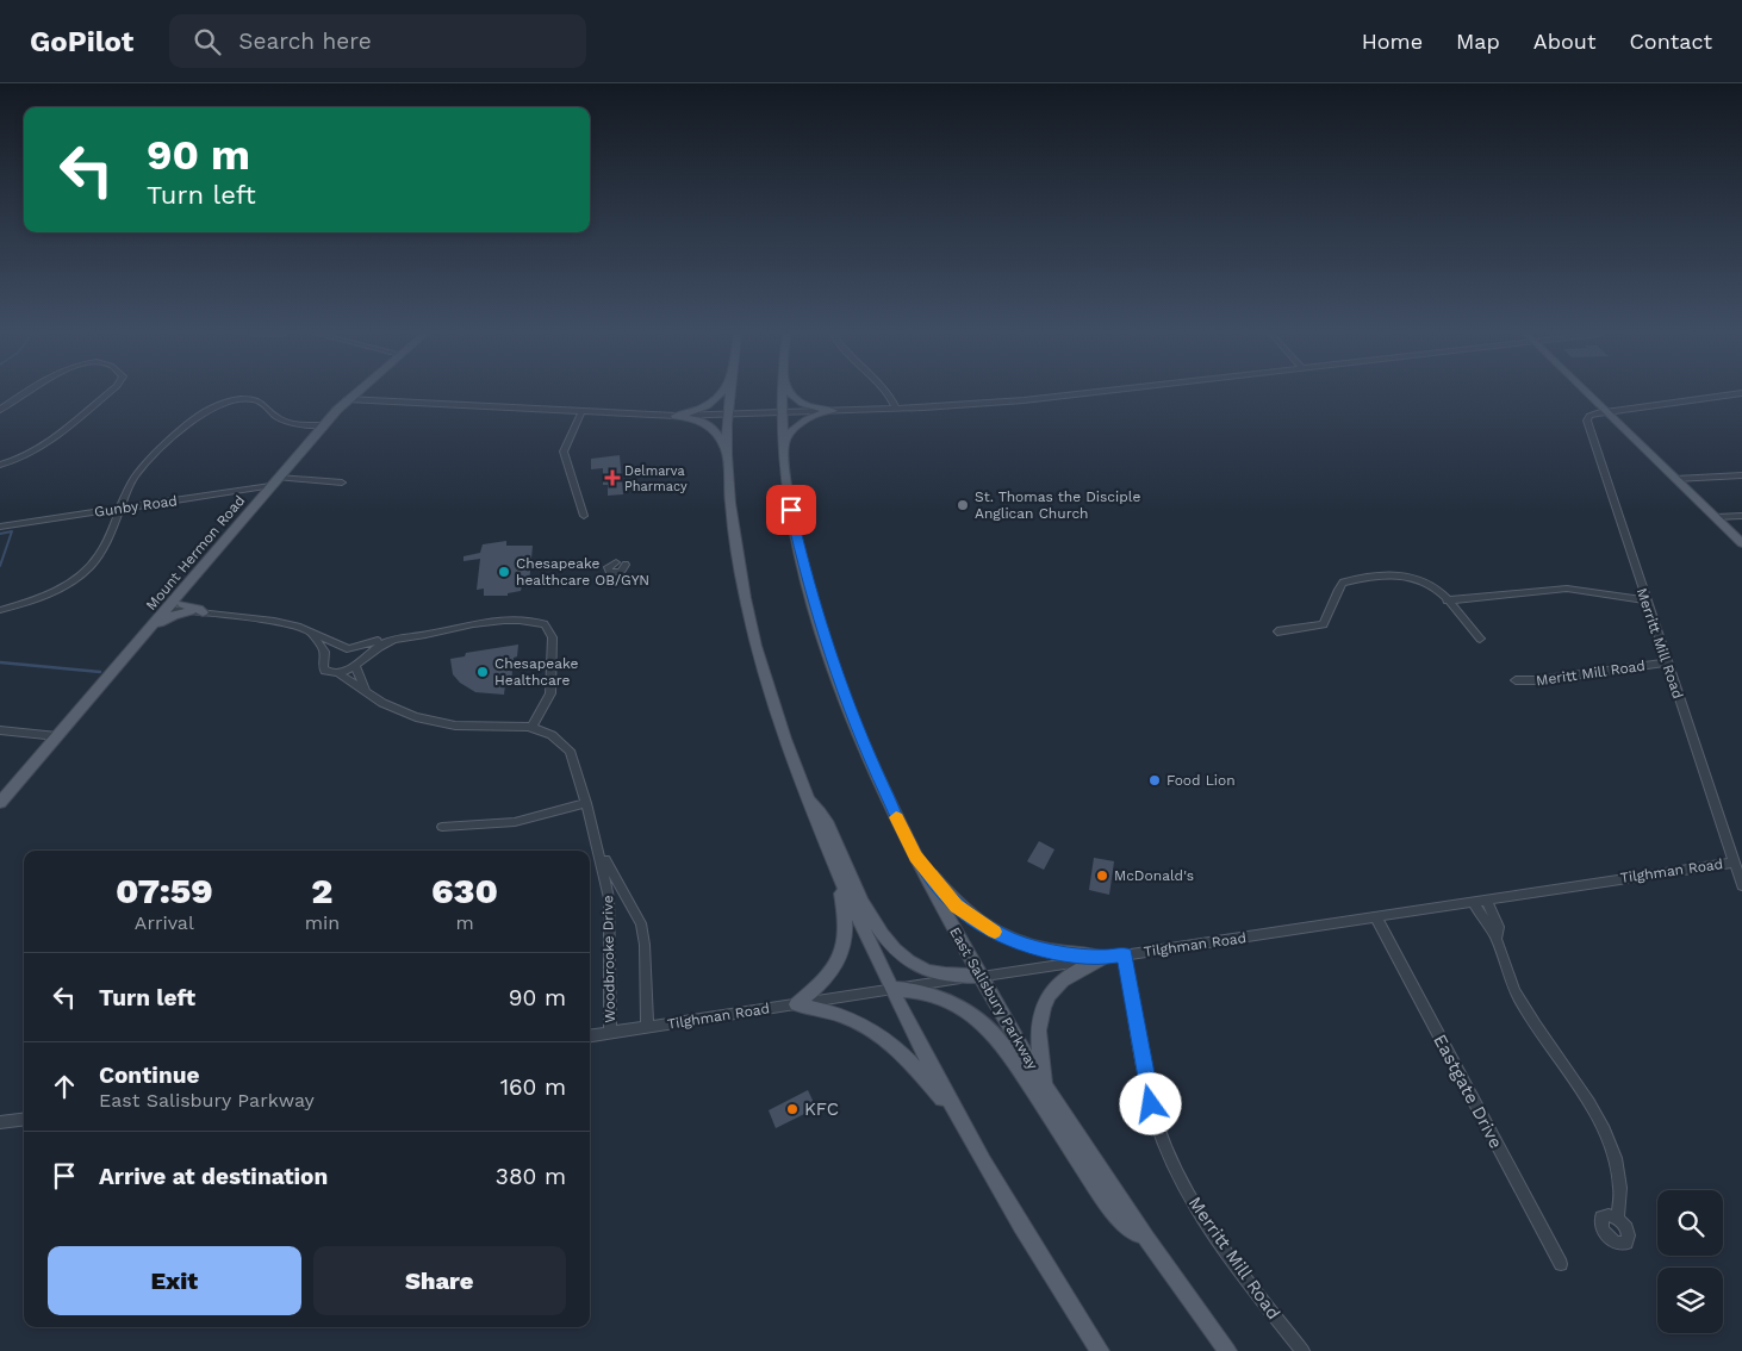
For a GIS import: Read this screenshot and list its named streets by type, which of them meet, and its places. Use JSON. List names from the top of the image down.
{
  "streets": {
    "main road": ["Mount Hermon Road", "East Salisbury Parkway"],
    "street": [
      "Gunby Road",
      "Merritt Mill Road",
      "Meritt Mill Road",
      "Tilghman Road",
      "Woodbrooke Drive",
      "Eastgate Drive"
    ]
  },
  "crossings": [
    ["Gunby Road", "Mount Hermon Road"],
    ["Merritt Mill Road", "Meritt Mill Road"],
    ["Merritt Mill Road", "Tilghman Road"],
    ["Tilghman Road", "Woodbrooke Drive"],
    ["Tilghman Road", "East Salisbury Parkway"],
    ["Tilghman Road", "Eastgate Drive"]
  ],
  "places": {
    "health": ["Delmarva Pharmacy"],
    "other": [
      "St. Thomas the Disciple Anglican Church",
      "Chesapeake healthcare OB/GYN",
      "Chesapeake Healthcare",
      "Food Lion",
      "McDonald's",
      "KFC"
    ]
  },
  "page": {
    "header": "GoPilot",
    "search": "Search here",
    "nav": [
      "Home",
      "Map",
      "About",
      "Contact"
    ],
    "turn": ["90 m", "Turn left"],
    "eta": [
      "07:59",
      "Arrival",
      "2",
      "min",
      "630",
      "m"
    ],
    "list": [
      {
        "name": "Turn left",
        "value": "90 m"
      },
      {
        "name": "Continue",
        "note": "East Salisbury Parkway",
        "value": "160 m"
      },
      {
        "name": "Arrive at destination",
        "value": "380 m"
      }
    ],
    "buttons": ["Exit", "Share"]
  }
}
